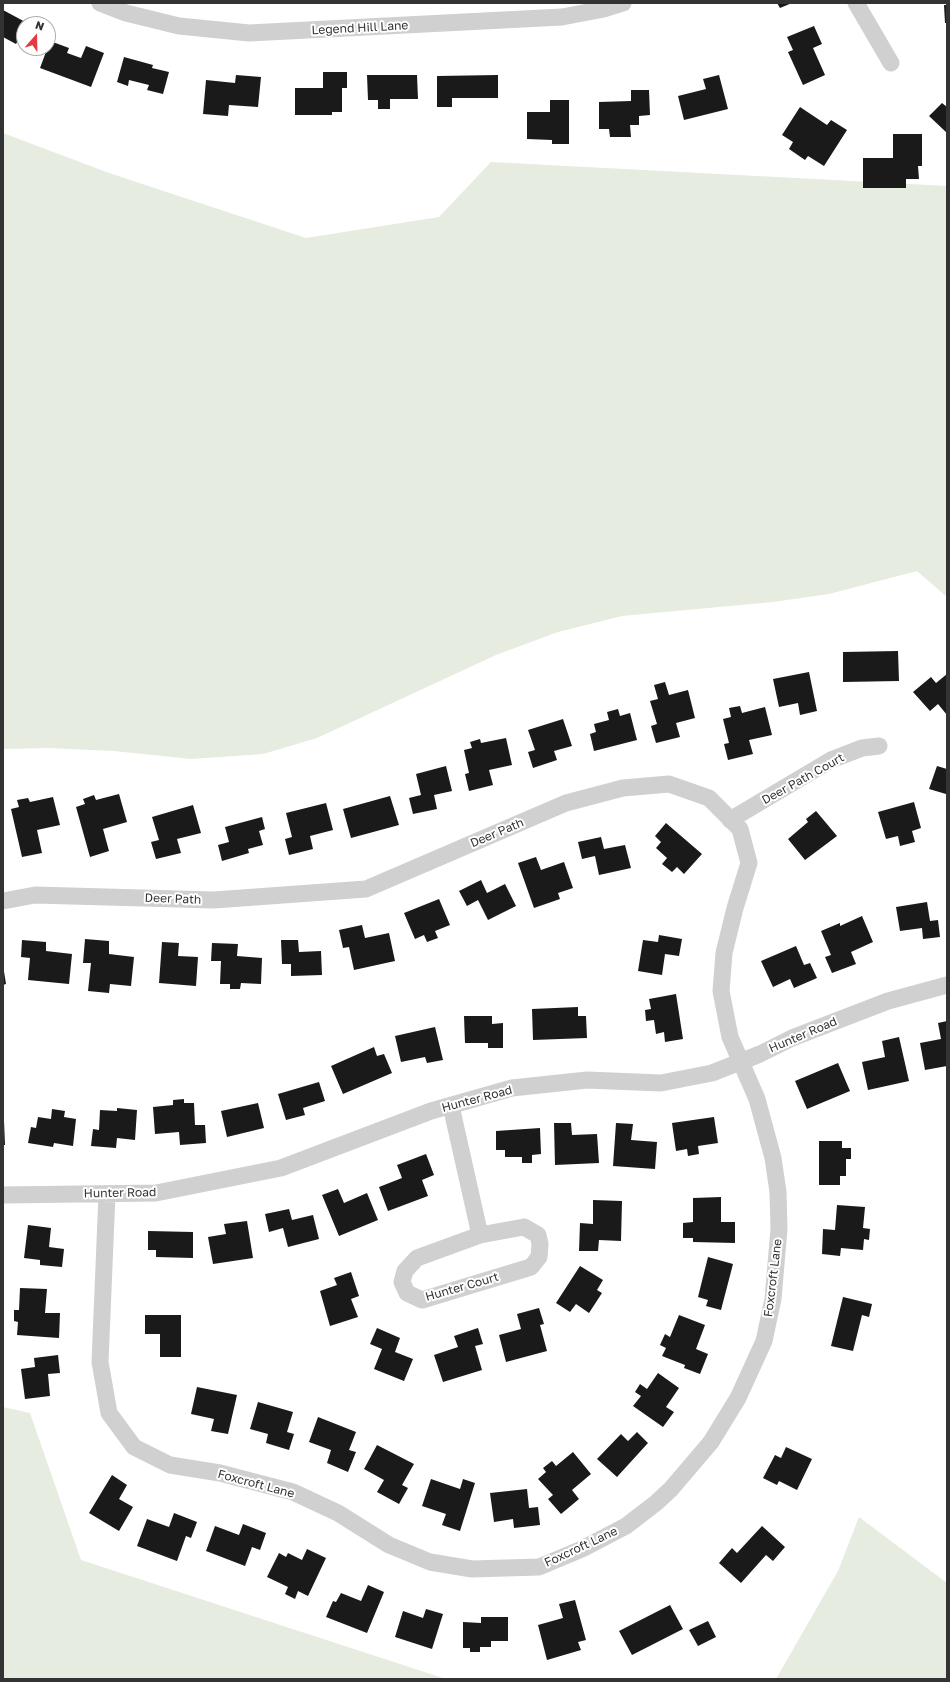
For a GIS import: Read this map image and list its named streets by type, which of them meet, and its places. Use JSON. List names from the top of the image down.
{
  "streets": {
    "street": [
      "Legend Hill Lane",
      "Deer Path Court",
      "Deer Path",
      "Hunter Road",
      "Foxcroft Lane",
      "Hunter Court"
    ]
  },
  "crossings": [
    ["Deer Path Court", "Deer Path"],
    ["Deer Path", "Hunter Road"],
    ["Deer Path", "Foxcroft Lane"],
    ["Hunter Road", "Foxcroft Lane"]
  ],
  "north": "top"
}
